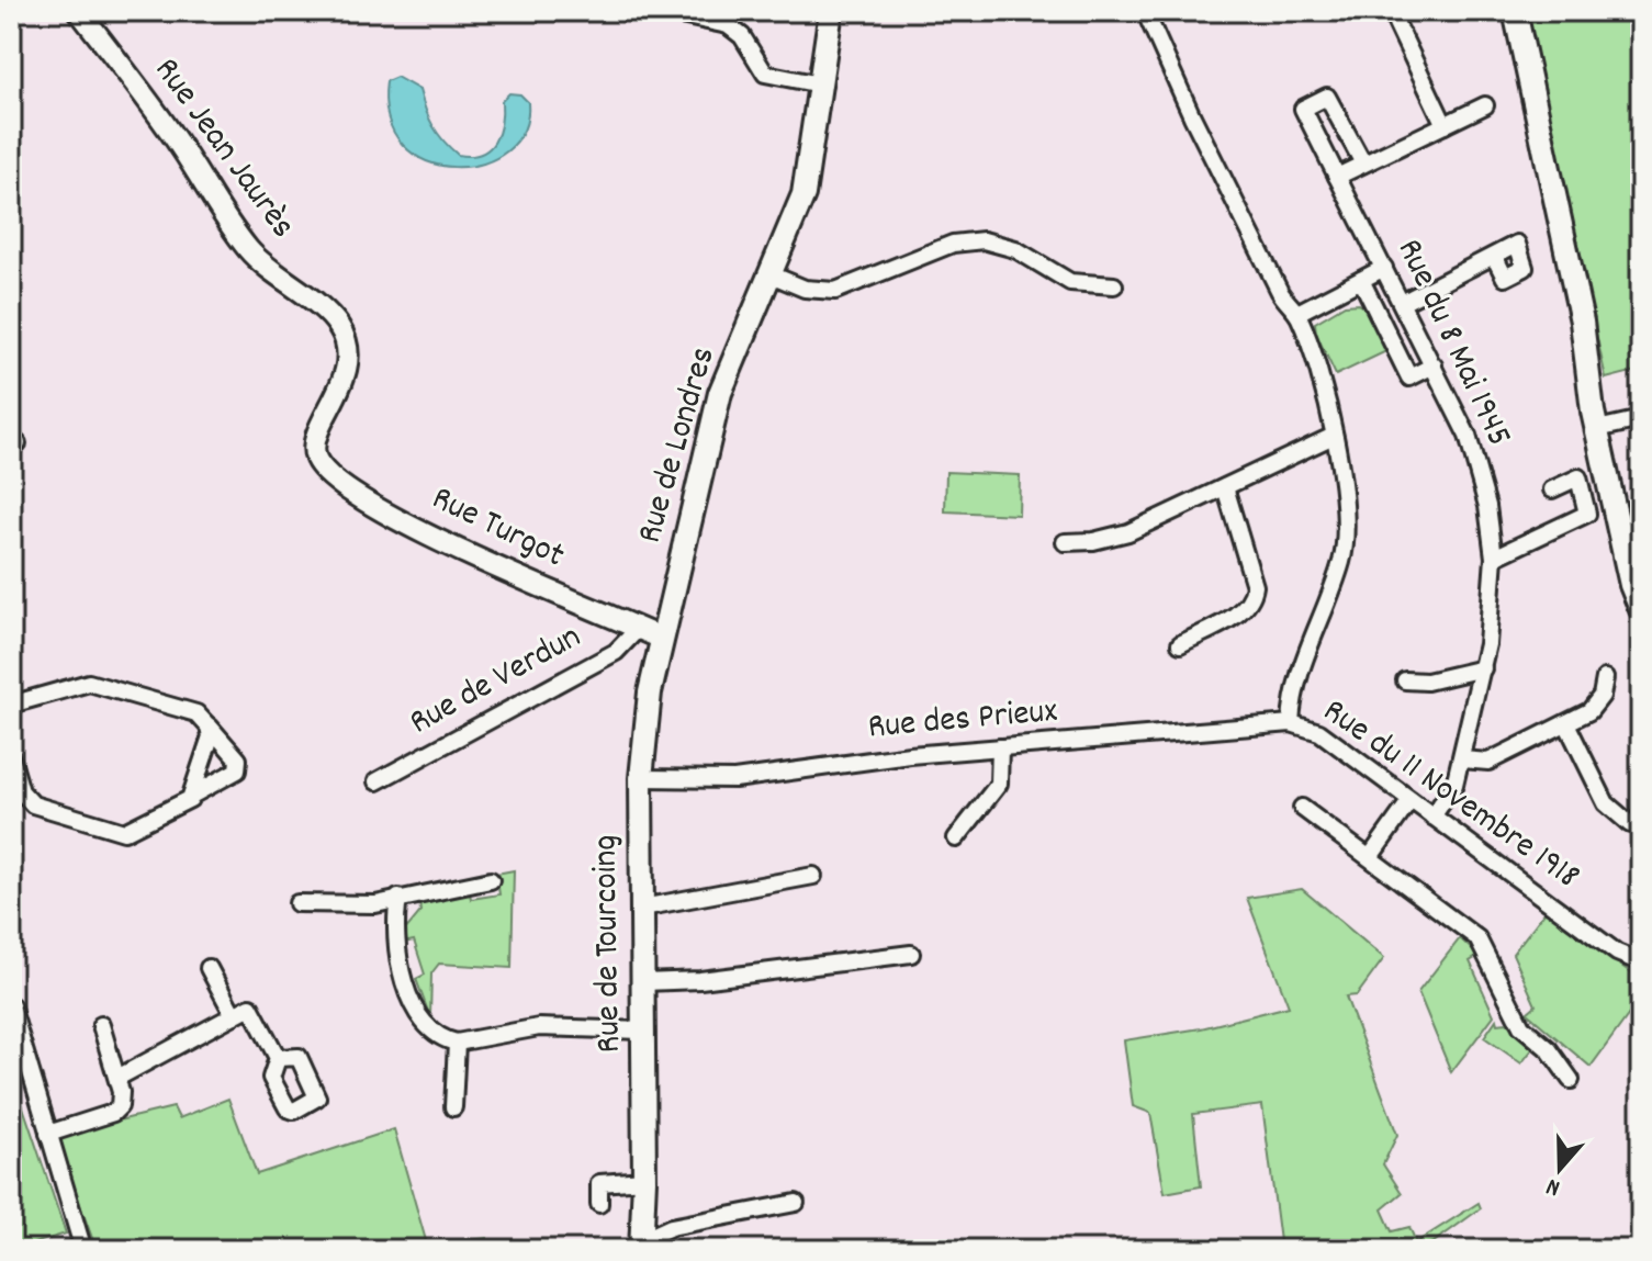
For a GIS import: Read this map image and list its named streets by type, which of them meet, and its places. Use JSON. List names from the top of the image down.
{
  "streets": {
    "main road": ["Rue de Londres", "Rue de Tourcoing"],
    "street": [
      "Rue Jean Jaurès",
      "Rue du 8 Mai 1945",
      "Rue Turgot",
      "Rue de Verdun",
      "Rue des Prieux",
      "Rue du 11 Novembre 1918"
    ]
  },
  "crossings": [
    ["Rue Jean Jaurès", "Rue Turgot"],
    ["Rue du 8 Mai 1945", "Rue du 11 Novembre 1918"],
    ["Rue de Londres", "Rue Turgot"],
    ["Rue de Londres", "Rue de Tourcoing"],
    ["Rue Turgot", "Rue de Verdun"],
    ["Rue Turgot", "Rue de Tourcoing"],
    ["Rue des Prieux", "Rue du 11 Novembre 1918"],
    ["Rue des Prieux", "Rue de Tourcoing"]
  ],
  "north": "bottom"
}
